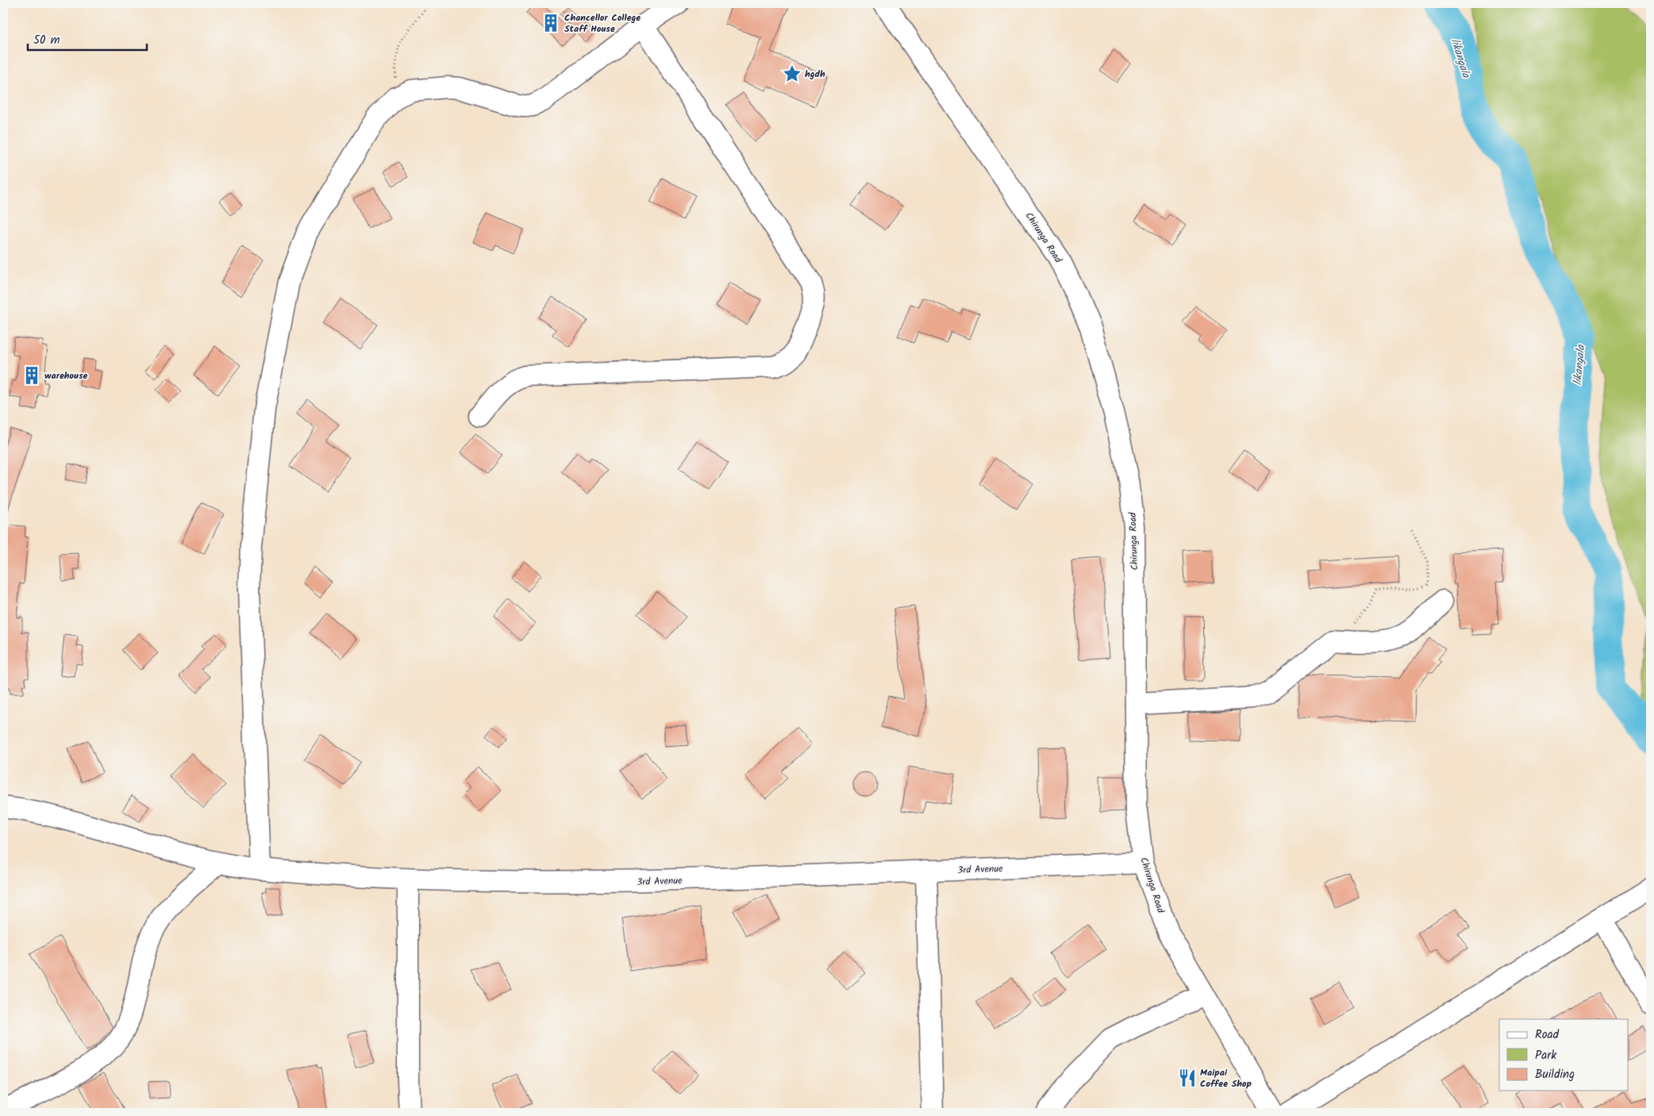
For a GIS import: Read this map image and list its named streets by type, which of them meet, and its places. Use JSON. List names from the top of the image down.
{
  "streets": {
    "street": ["Chirunga Road", "3rd Avenue"]
  },
  "crossings": [
    ["Chirunga Road", "3rd Avenue"]
  ],
  "water": ["likangala"],
  "places": {
    "building": ["Chancellor College Staff House", "warehouse"],
    "place": ["hgdh"],
    "restaurant": ["Maipai Coffee Shop"]
  },
  "legend": ["Road", "Park", "Building"],
  "scale_bar": "50 m"
}
